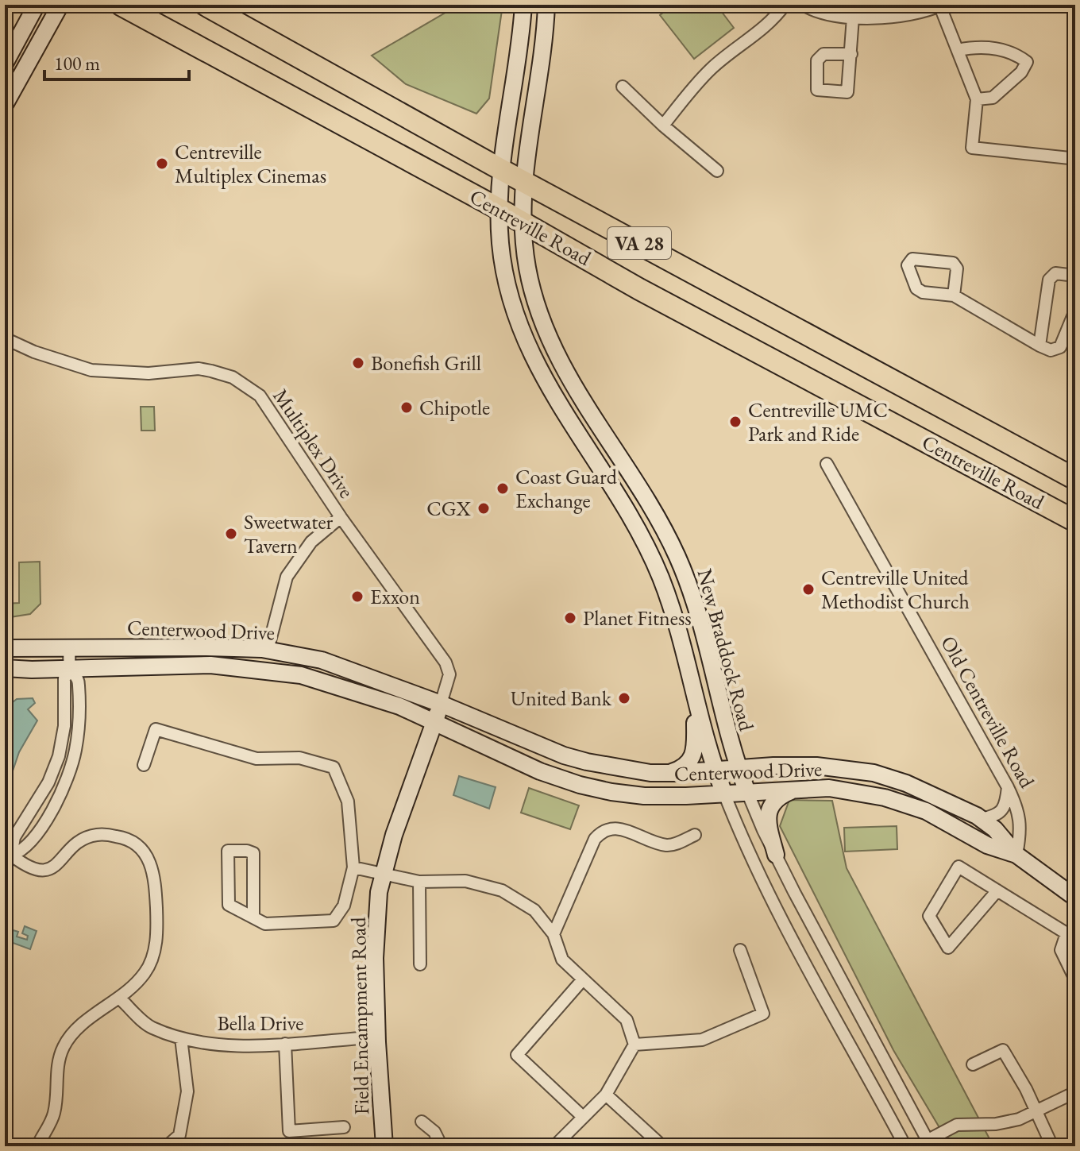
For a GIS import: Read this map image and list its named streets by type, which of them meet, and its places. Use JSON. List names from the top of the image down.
{
  "streets": {
    "highway": ["Centreville Road", "VA 28"],
    "street": [
      "Multiplex Drive",
      "Centerwood Drive",
      "New Braddock Road",
      "Old Centreville Road",
      "Field Encampment Road",
      "Bella Drive"
    ]
  },
  "crossings": [
    ["Centreville Road", "New Braddock Road"],
    ["Multiplex Drive", "Centerwood Drive"],
    ["Multiplex Drive", "Field Encampment Road"],
    ["Centerwood Drive", "New Braddock Road"],
    ["Centerwood Drive", "Old Centreville Road"],
    ["Centerwood Drive", "Field Encampment Road"],
    ["Field Encampment Road", "Bella Drive"]
  ],
  "places": [
    "Centreville Multiplex Cinemas",
    "Bonefish Grill",
    "Chipotle",
    "Centreville UMC Park and Ride",
    "Coast Guard Exchange",
    "CGX",
    "Sweetwater Tavern",
    "Centreville United Methodist Church",
    "Exxon",
    "Planet Fitness",
    "United Bank"
  ],
  "scale_bar": "100 m"
}
